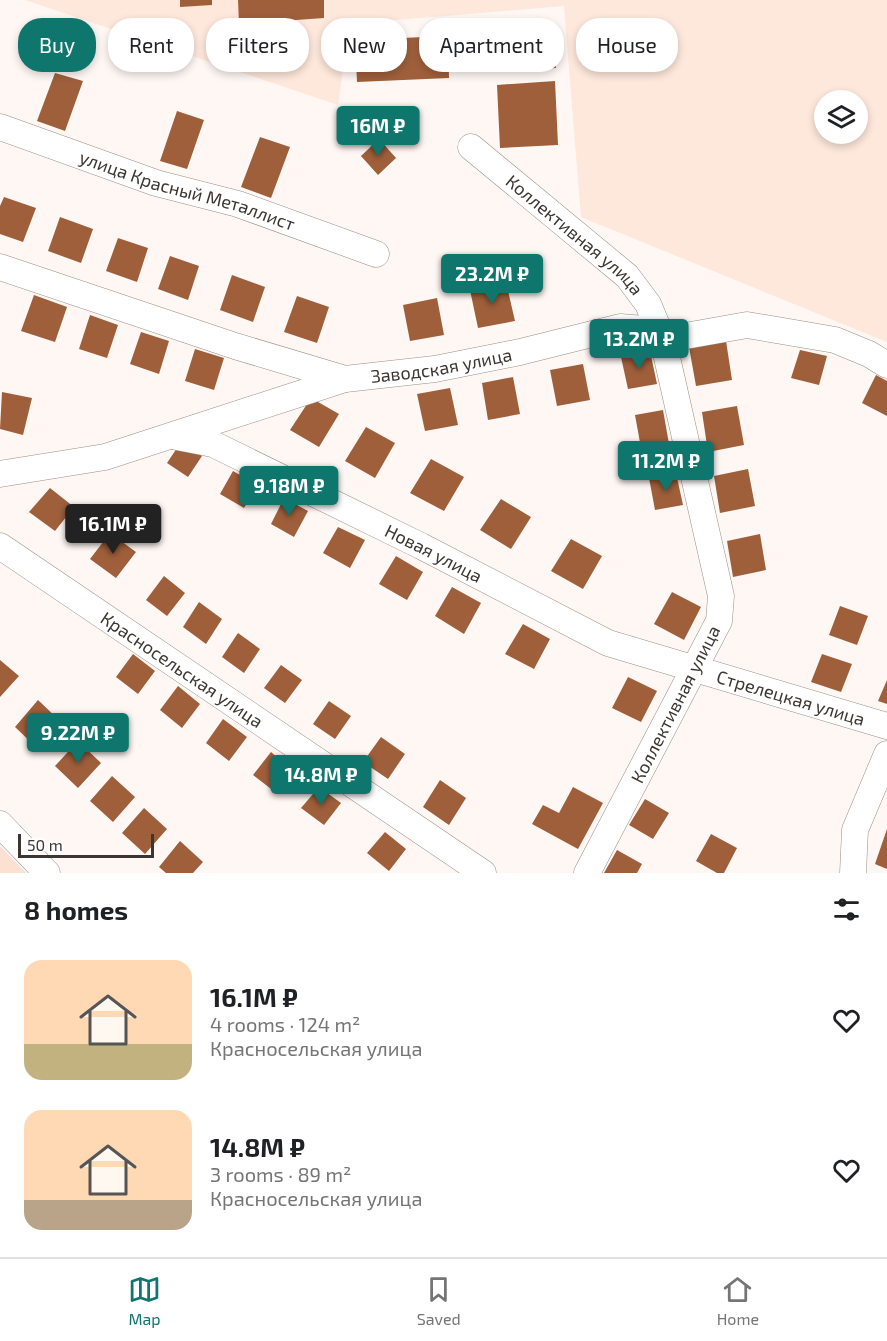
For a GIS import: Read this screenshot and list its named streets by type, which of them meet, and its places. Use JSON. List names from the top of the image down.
{
  "streets": {
    "street": [
      "улица Красный Металлист",
      "Коллективная улица",
      "Заводская улица",
      "Новая улица",
      "Красносельская улица",
      "Стрелецкая улица"
    ]
  },
  "crossings": [
    ["Коллективная улица", "Заводская улица"],
    ["Коллективная улица", "Новая улица"],
    ["Коллективная улица", "Стрелецкая улица"],
    ["Новая улица", "Стрелецкая улица"]
  ],
  "scale_bar": "50 m",
  "page": {
    "chip": [
      "Buy",
      "Rent",
      "Filters",
      "New",
      "Apartment",
      "House"
    ],
    "price": [
      "16M ₽",
      "23.2M ₽",
      "13.2M ₽",
      "11.2M ₽",
      "9.18M ₽",
      "16.1M ₽",
      "9.22M ₽",
      "14.8M ₽"
    ],
    "scale": "50 m",
    "heading": "8 homes",
    "list": [
      {
        "name": "16.1M ₽",
        "note": "4 rooms · 124 m² · Красносельская улица"
      },
      {
        "name": "14.8M ₽",
        "note": "3 rooms · 89 m² · Красносельская улица"
      }
    ],
    "tabs": ["Map", "Saved", "Home"]
  }
}
